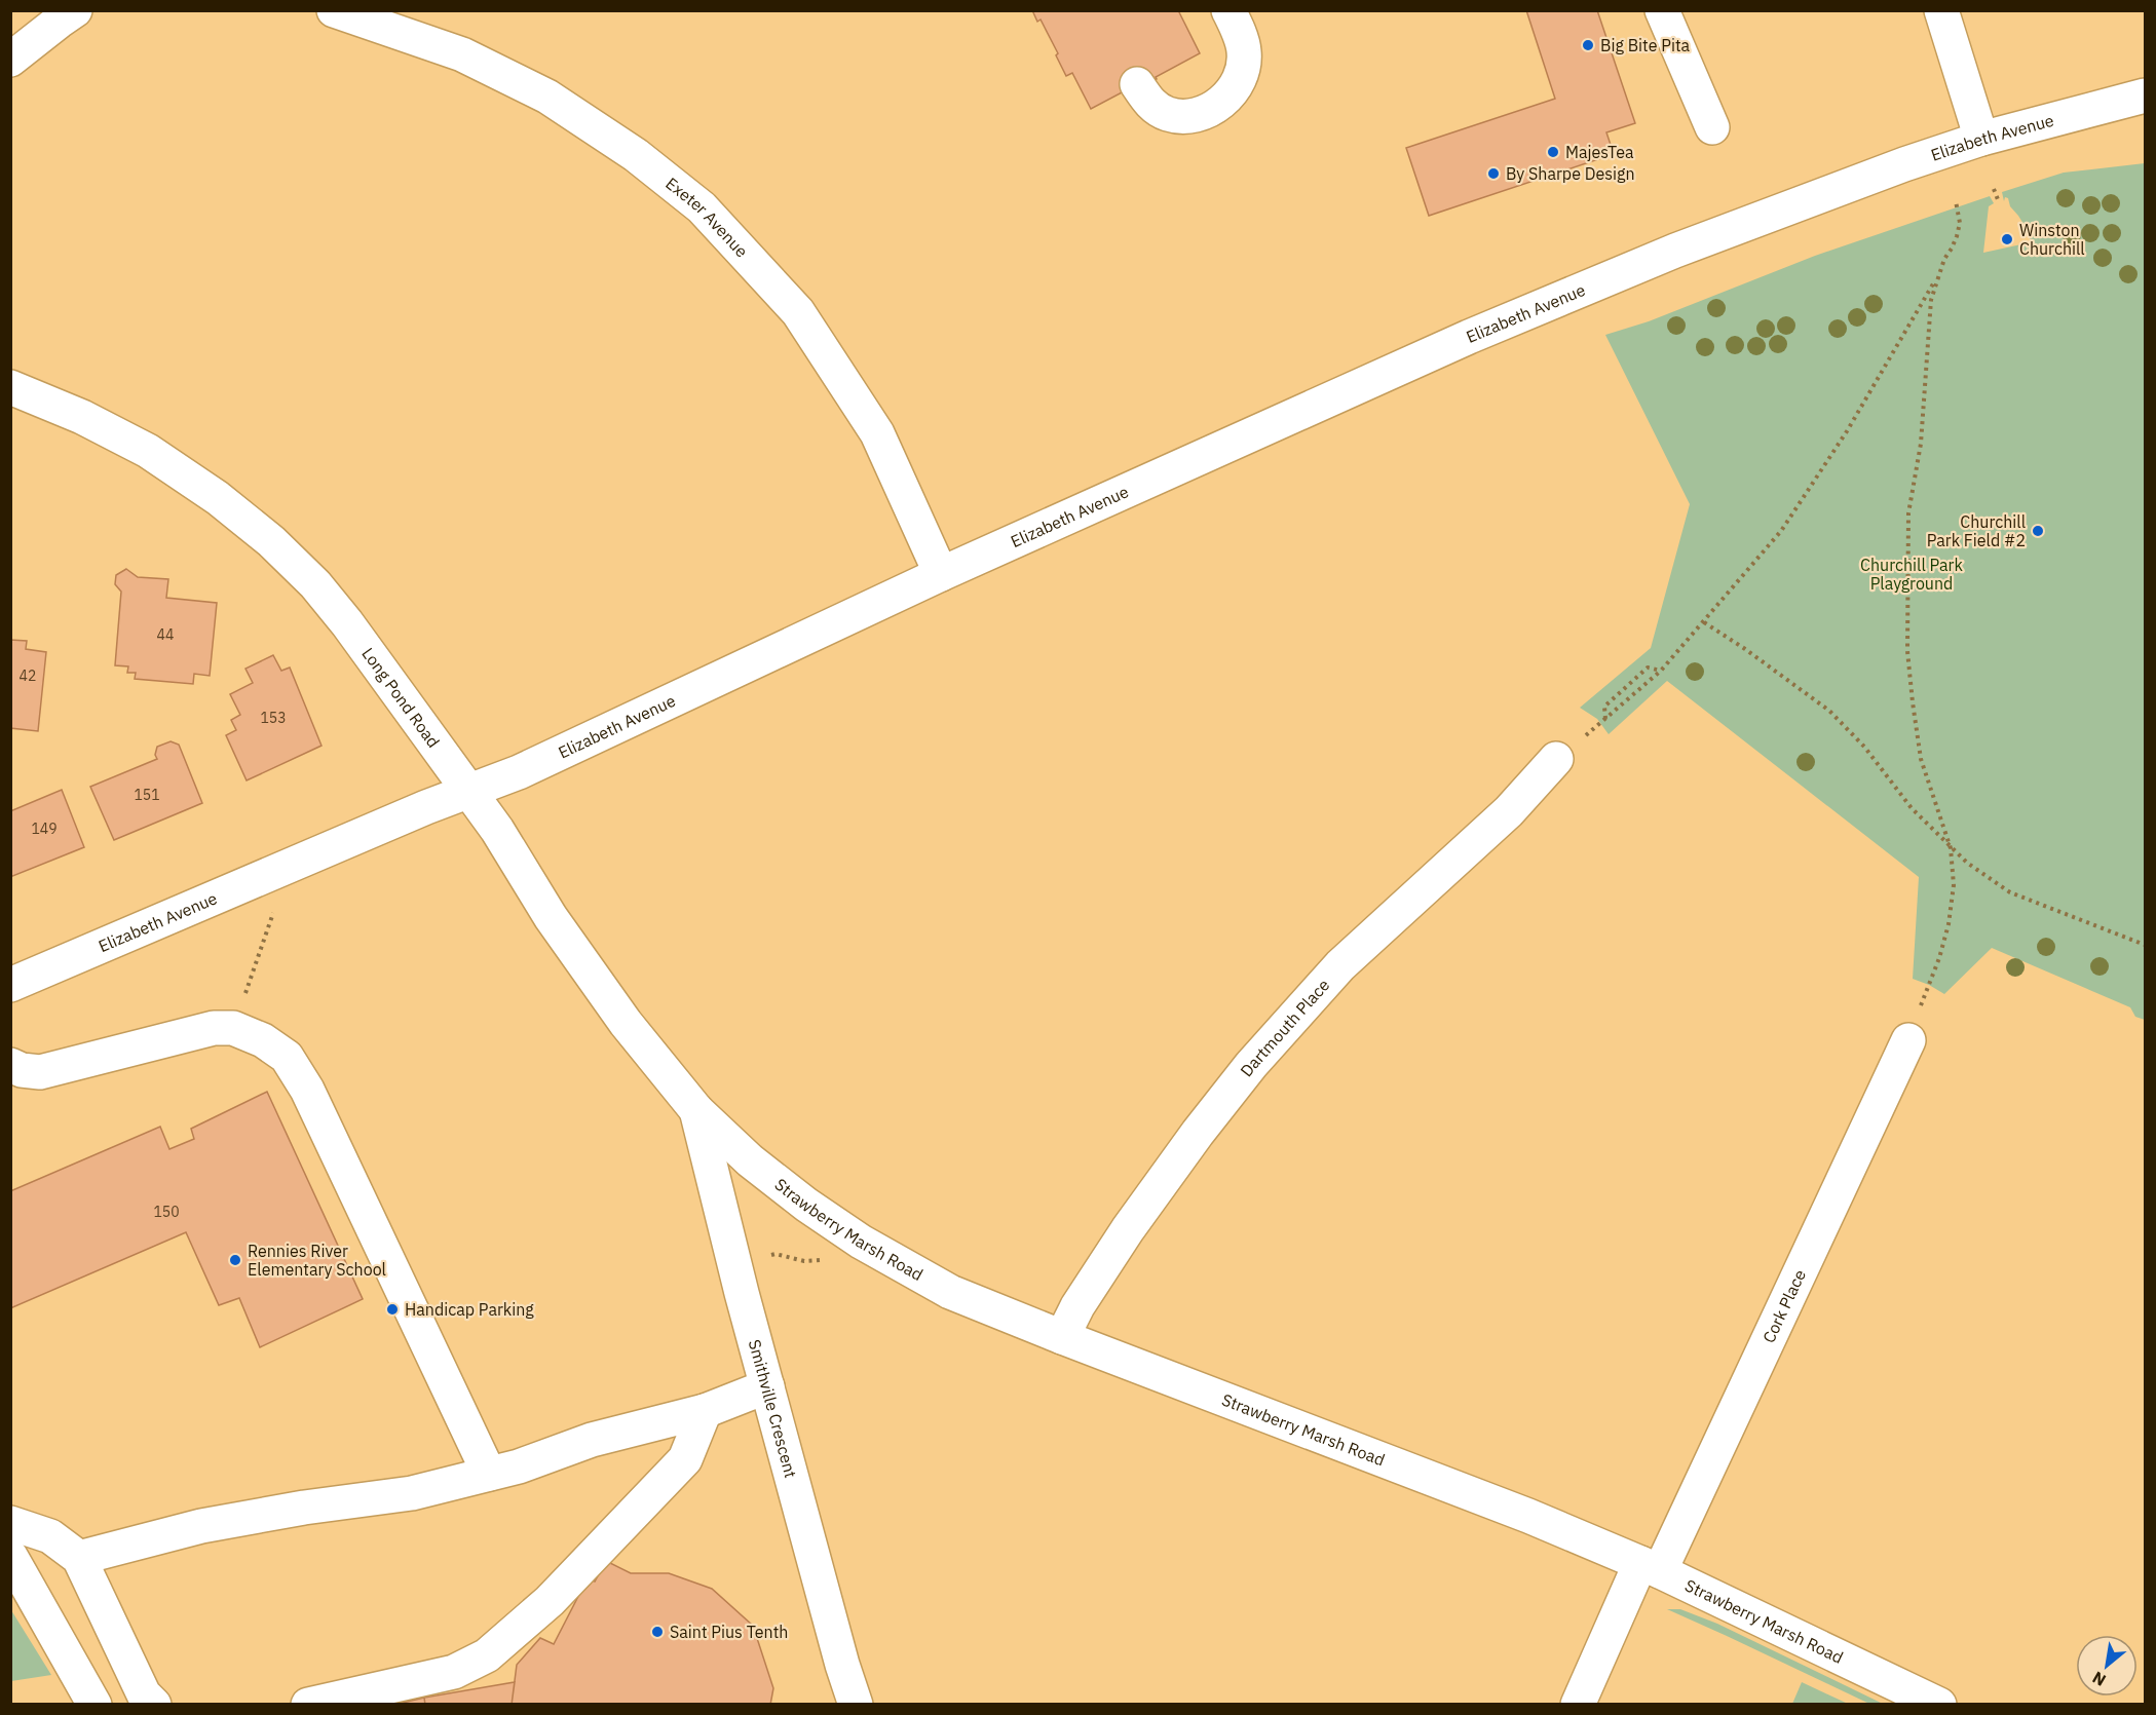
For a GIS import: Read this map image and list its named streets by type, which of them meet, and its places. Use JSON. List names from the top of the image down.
{
  "streets": {
    "street": [
      "Elizabeth Avenue",
      "Exeter Avenue",
      "Long Pond Road",
      "Dartmouth Place",
      "Strawberry Marsh Road",
      "Cork Place",
      "Smithville Crescent"
    ]
  },
  "crossings": [
    ["Elizabeth Avenue", "Exeter Avenue"],
    ["Elizabeth Avenue", "Long Pond Road"],
    ["Long Pond Road", "Strawberry Marsh Road"],
    ["Long Pond Road", "Smithville Crescent"],
    ["Dartmouth Place", "Strawberry Marsh Road"],
    ["Strawberry Marsh Road", "Cork Place"],
    ["Strawberry Marsh Road", "Smithville Crescent"]
  ],
  "parks": ["Churchill Park Playground"],
  "places": [
    "Big Bite Pita",
    "MajesTea",
    "By Sharpe Design",
    "Winston Churchill",
    "Churchill Park Field #2",
    "Rennies River Elementary School",
    "Handicap Parking",
    "Saint Pius Tenth"
  ],
  "house_numbers": [
    "44",
    "42",
    "153",
    "151",
    "149",
    "150"
  ],
  "north": "bottom left"
}
